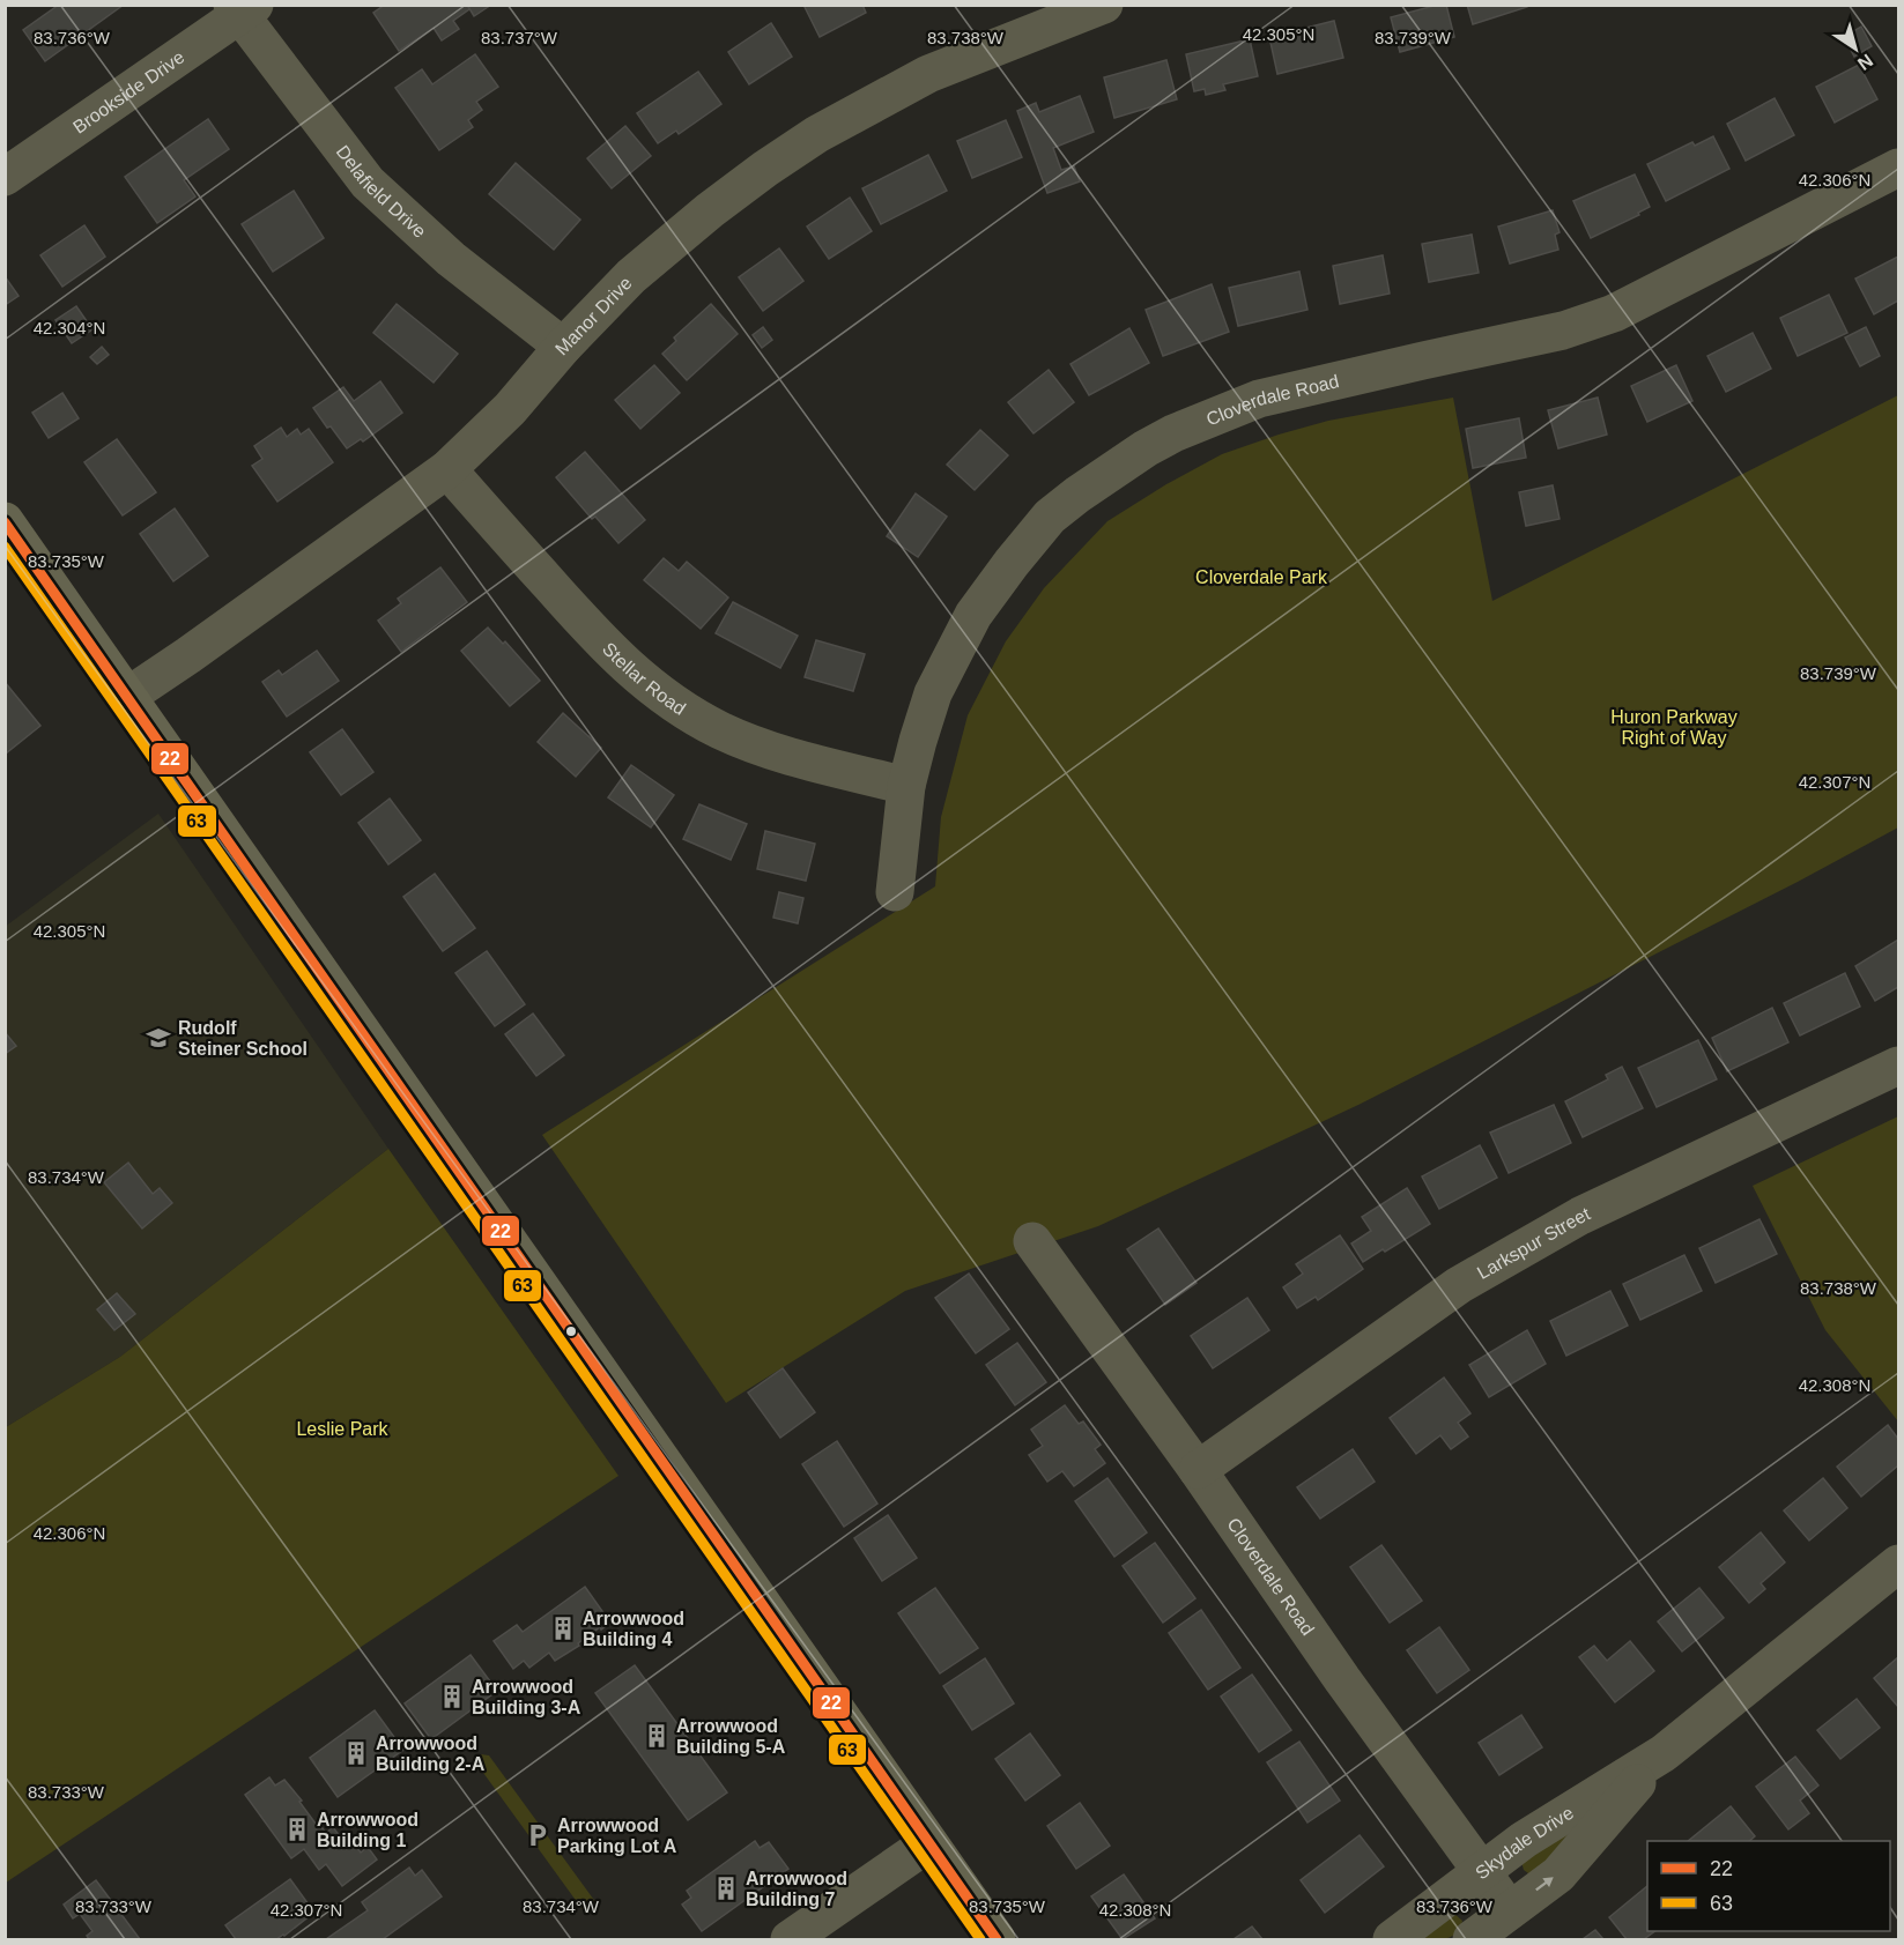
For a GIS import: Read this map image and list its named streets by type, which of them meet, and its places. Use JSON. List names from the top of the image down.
{
  "streets": {
    "street": [
      "Brookside Drive",
      "Delafield Drive",
      "Manor Drive",
      "Cloverdale Road",
      "Stellar Road",
      "Larkspur Street",
      "Skydale Drive"
    ]
  },
  "crossings": [
    ["Brookside Drive", "Delafield Drive"],
    ["Delafield Drive", "Manor Drive"],
    ["Manor Drive", "Stellar Road"],
    ["Cloverdale Road", "Stellar Road"],
    ["Cloverdale Road", "Larkspur Street"],
    ["Cloverdale Road", "Skydale Drive"]
  ],
  "parks": ["Cloverdale Park", "Huron Parkway Right of Way", "Leslie Park"],
  "places": {
    "school or university": ["Rudolf Steiner School"],
    "building": [
      "Arrowwood Building 4",
      "Arrowwood Building 3-A",
      "Arrowwood Building 5-A",
      "Arrowwood Building 2-A",
      "Arrowwood Building 1",
      "Arrowwood Building 7"
    ],
    "parking": ["Arrowwood Parking Lot A"]
  },
  "lines": ["transit line 22", "transit line 63"],
  "legend": ["22", "63"],
  "north": "bottom right",
  "coordinates": [
    "42.305°N",
    "83.736°W",
    "83.737°W",
    "83.738°W",
    "83.739°W",
    "42.306°N",
    "42.304°N",
    "83.735°W",
    "42.307°N",
    "83.734°W",
    "42.308°N",
    "83.733°W"
  ]
}
